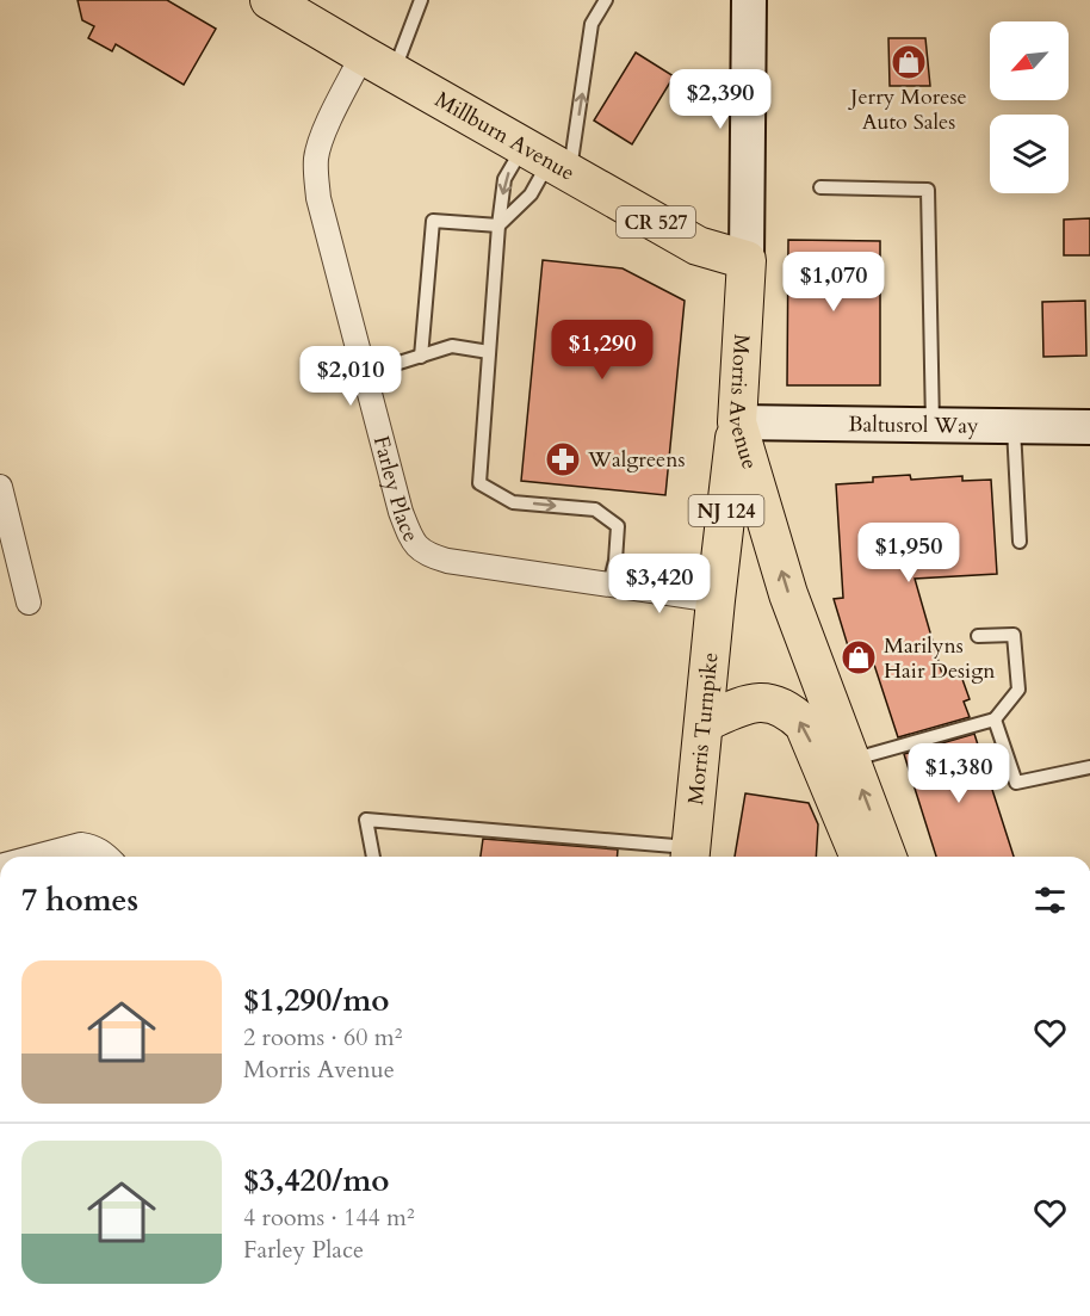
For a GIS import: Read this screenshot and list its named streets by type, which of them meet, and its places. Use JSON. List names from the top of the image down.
{
  "streets": {
    "main road": [
      "Millburn Avenue",
      "CR 527",
      "Morris Avenue",
      "NJ 124",
      "Morris Turnpike"
    ],
    "street": ["Baltusrol Way", "Farley Place"]
  },
  "crossings": [
    ["Millburn Avenue", "Morris Avenue"],
    ["Millburn Avenue", "Farley Place"],
    ["Morris Avenue", "Baltusrol Way"],
    ["Morris Avenue", "Morris Turnpike"],
    ["Baltusrol Way", "Morris Turnpike"],
    ["Farley Place", "Morris Turnpike"]
  ],
  "one_way": ["Morris Avenue"],
  "places": {
    "shop": ["Jerry Morese Auto Sales", "Marilyns Hair Design"],
    "pharmacy": ["Walgreens"]
  },
  "north": "bottom left",
  "page": {
    "price": [
      "$2,390",
      "$1,070",
      "$1,290",
      "$2,010",
      "$1,950",
      "$3,420",
      "$1,380"
    ],
    "heading": "7 homes",
    "list": [
      {
        "name": "$1,290/mo",
        "note": "2 rooms · 60 m² · Morris Avenue"
      },
      {
        "name": "$3,420/mo",
        "note": "4 rooms · 144 m² · Farley Place"
      }
    ]
  }
}
